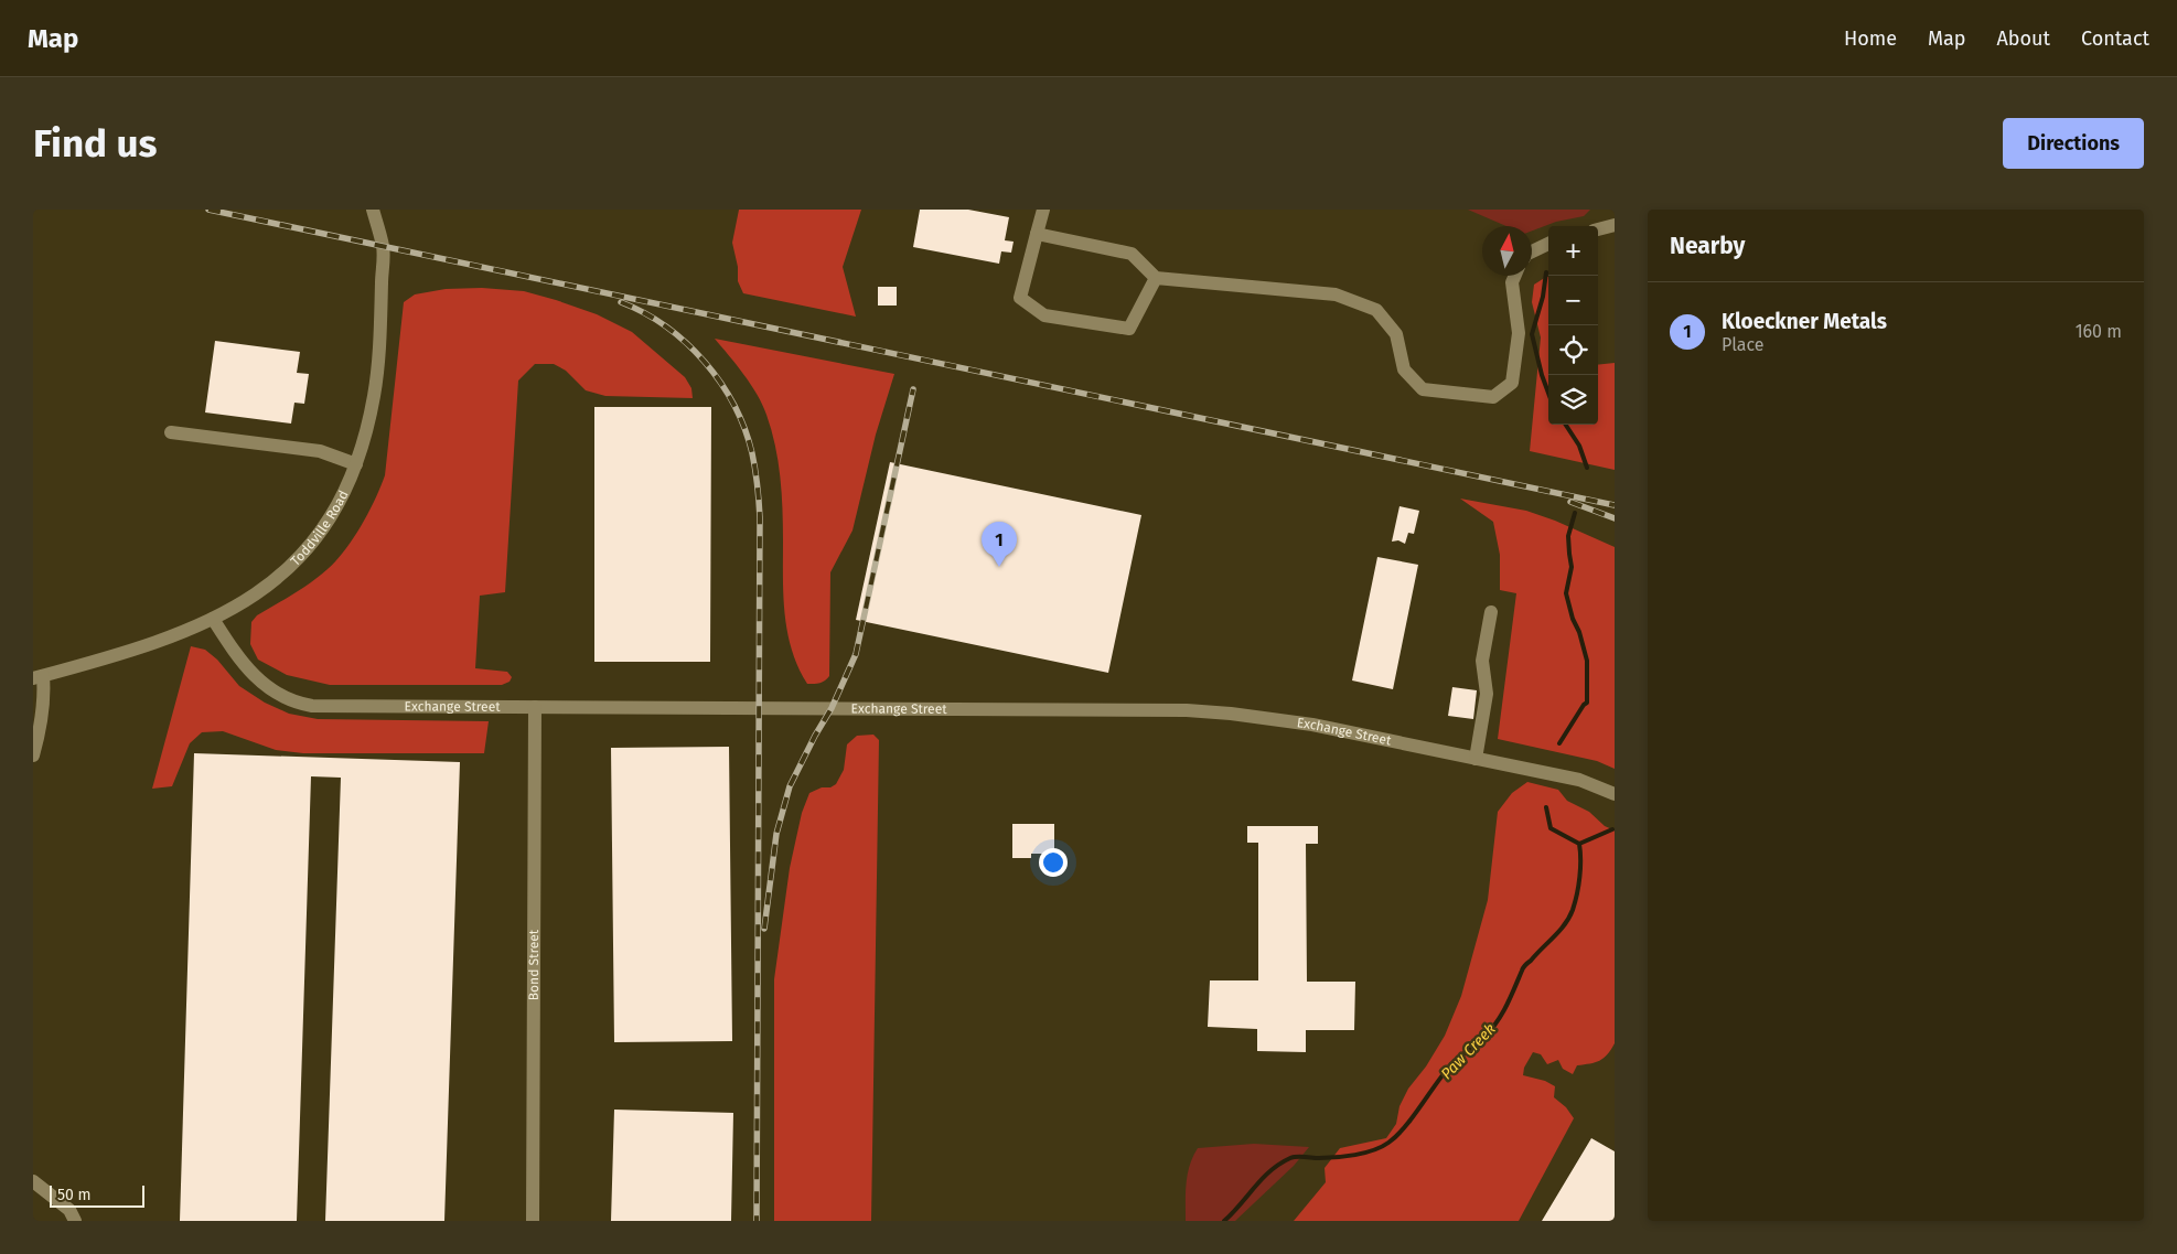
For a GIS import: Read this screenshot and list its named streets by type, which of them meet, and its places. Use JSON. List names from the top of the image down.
{
  "streets": {
    "street": ["Toddville Road", "Exchange Street", "Bond Street"]
  },
  "crossings": [
    ["Toddville Road", "Exchange Street"],
    ["Exchange Street", "Bond Street"]
  ],
  "water": ["Paw Creek"],
  "scale_bar": "50 m",
  "north": "top",
  "page": {
    "header": "Map",
    "nav": [
      "Home",
      "Map",
      "About",
      "Contact"
    ],
    "buttons": "Directions",
    "title": "Find us",
    "heading": "Nearby",
    "map_buttons": ["+", "−"],
    "list": [
      {
        "mark": "1",
        "name": "Kloeckner Metals",
        "note": "Place",
        "value": "160 m"
      }
    ],
    "pins": "1",
    "scale": "50 m"
  }
}
